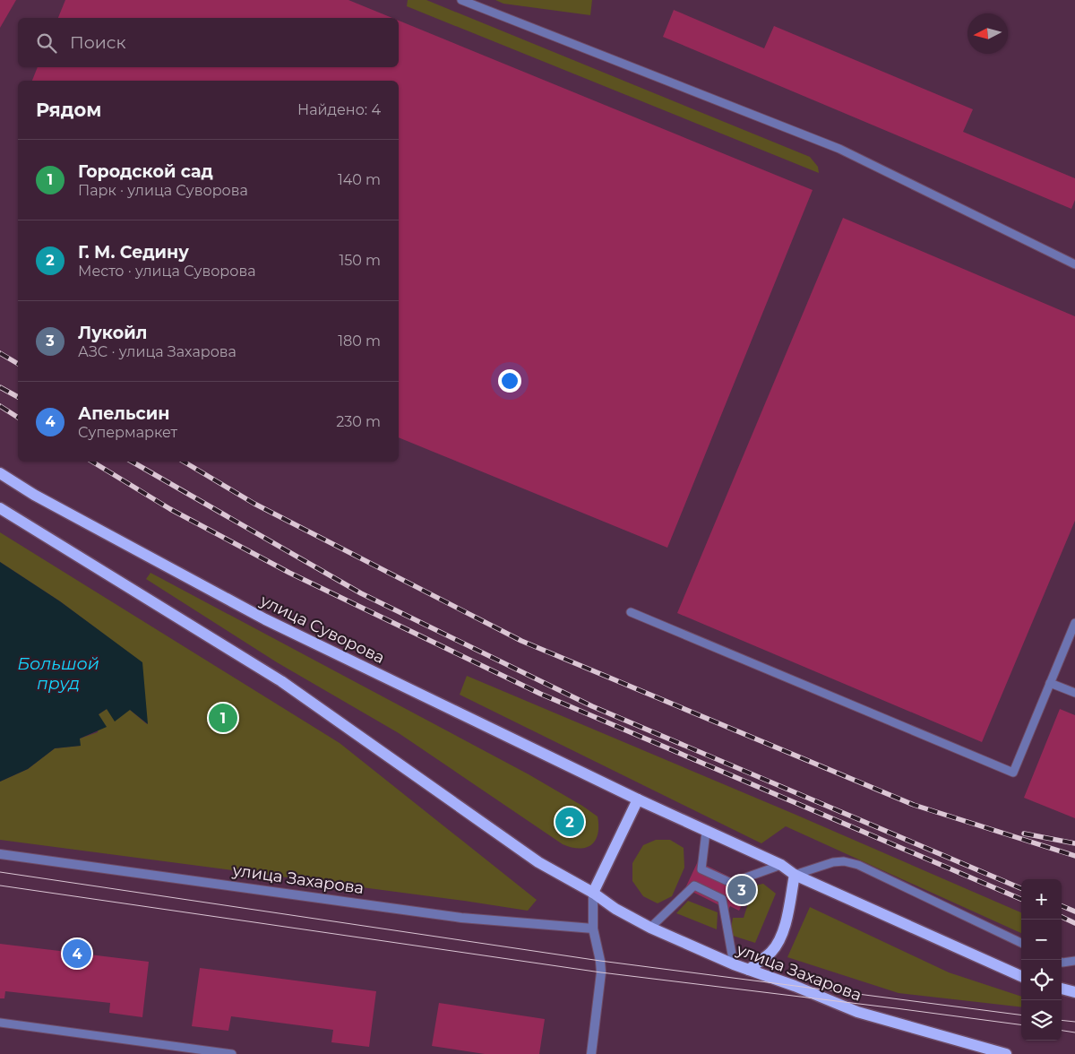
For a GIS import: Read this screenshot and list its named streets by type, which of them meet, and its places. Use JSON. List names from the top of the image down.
{
  "streets": {
    "main road": ["улица Суворова", "улица Захарова"]
  },
  "water": ["Большой пруд"],
  "north": "left",
  "page": {
    "search": "Поиск",
    "heading": ["Рядом", "Найдено: 4"],
    "list": [
      {
        "mark": "1",
        "name": "Городской сад",
        "note": "Парк · улица Суворова",
        "value": "140 m"
      },
      {
        "mark": "2",
        "name": "Г. М. Седину",
        "note": "Место · улица Суворова",
        "value": "150 m"
      },
      {
        "mark": "3",
        "name": "Лукойл",
        "note": "АЗС · улица Захарова",
        "value": "180 m"
      },
      {
        "mark": "4",
        "name": "Апельсин",
        "note": "Супермаркет",
        "value": "230 m"
      }
    ],
    "pins": [
      "1",
      "2",
      "3",
      "4"
    ],
    "map_buttons": ["+", "−"]
  }
}
